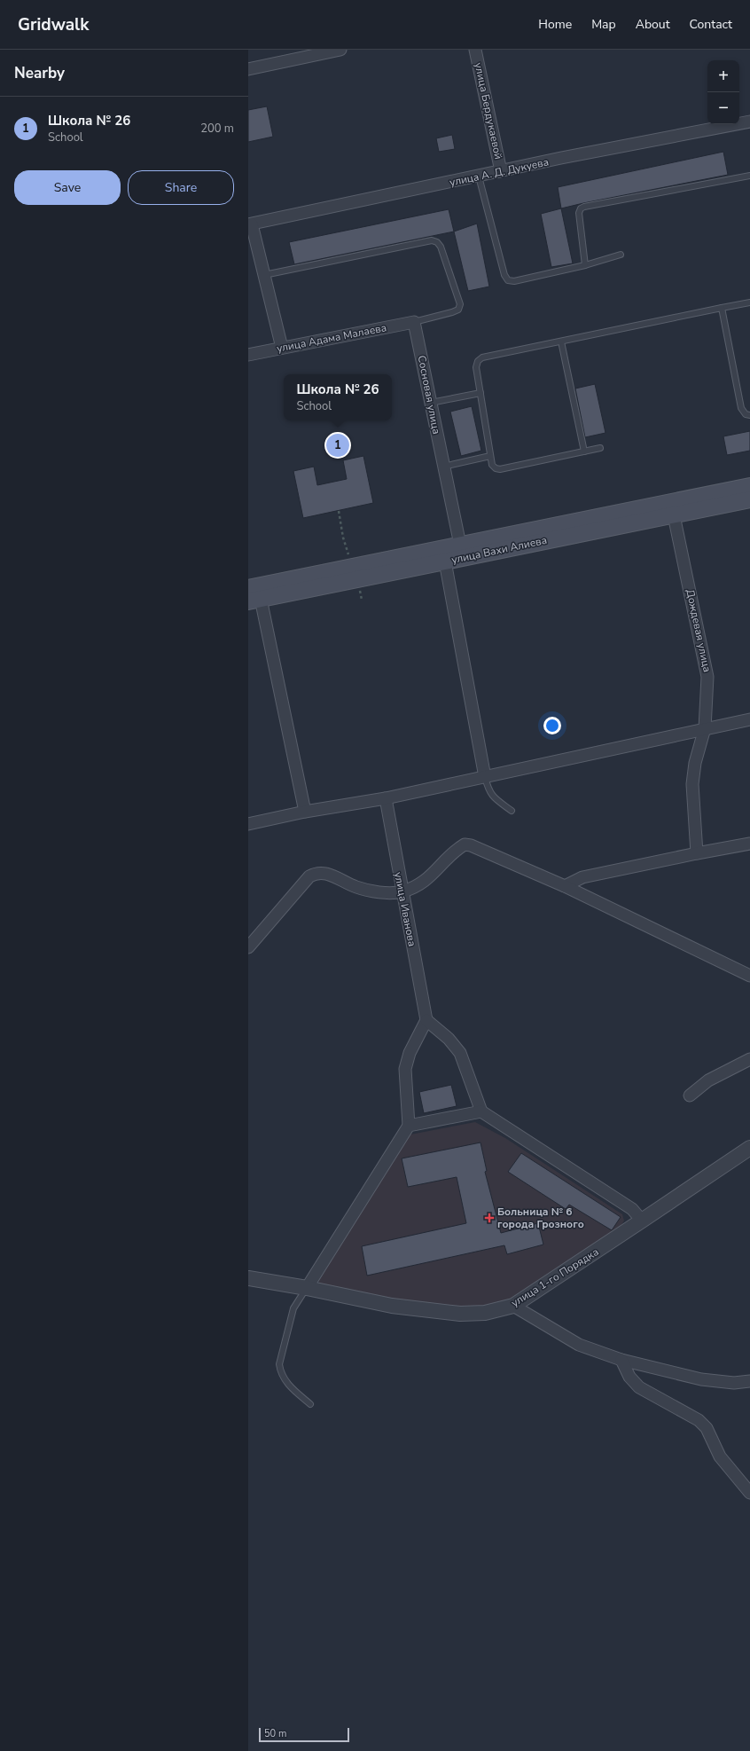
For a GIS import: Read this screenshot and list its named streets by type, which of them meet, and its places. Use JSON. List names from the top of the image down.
{
  "streets": {
    "main road": ["улица Вахи Алиева"],
    "street": [
      "улица Бердукаевой",
      "улица А. Д. Дукуева",
      "улица Адама Малаева",
      "Сосновая улица",
      "Дождевая улица",
      "улица Иванова",
      "улица 1-го Порядка"
    ]
  },
  "crossings": [
    ["улица Бердукаевой", "улица А. Д. Дукуева"],
    ["улица Адама Малаева", "Сосновая улица"],
    ["Сосновая улица", "улица Вахи Алиева"],
    ["улица Вахи Алиева", "Дождевая улица"]
  ],
  "places": {
    "health": ["Больница № 6 города Грозного"]
  },
  "scale_bar": "50 m",
  "page": {
    "header": "Gridwalk",
    "nav": [
      "Home",
      "Map",
      "About",
      "Contact"
    ],
    "heading": "Nearby",
    "map_buttons": ["+", "−"],
    "list": [
      {
        "mark": "1",
        "name": "Школа № 26",
        "note": "School",
        "value": "200 m"
      }
    ],
    "buttons": ["Save", "Share"],
    "popup": ["Школа № 26", "School"],
    "pins": "1",
    "scale": "50 m"
  }
}
